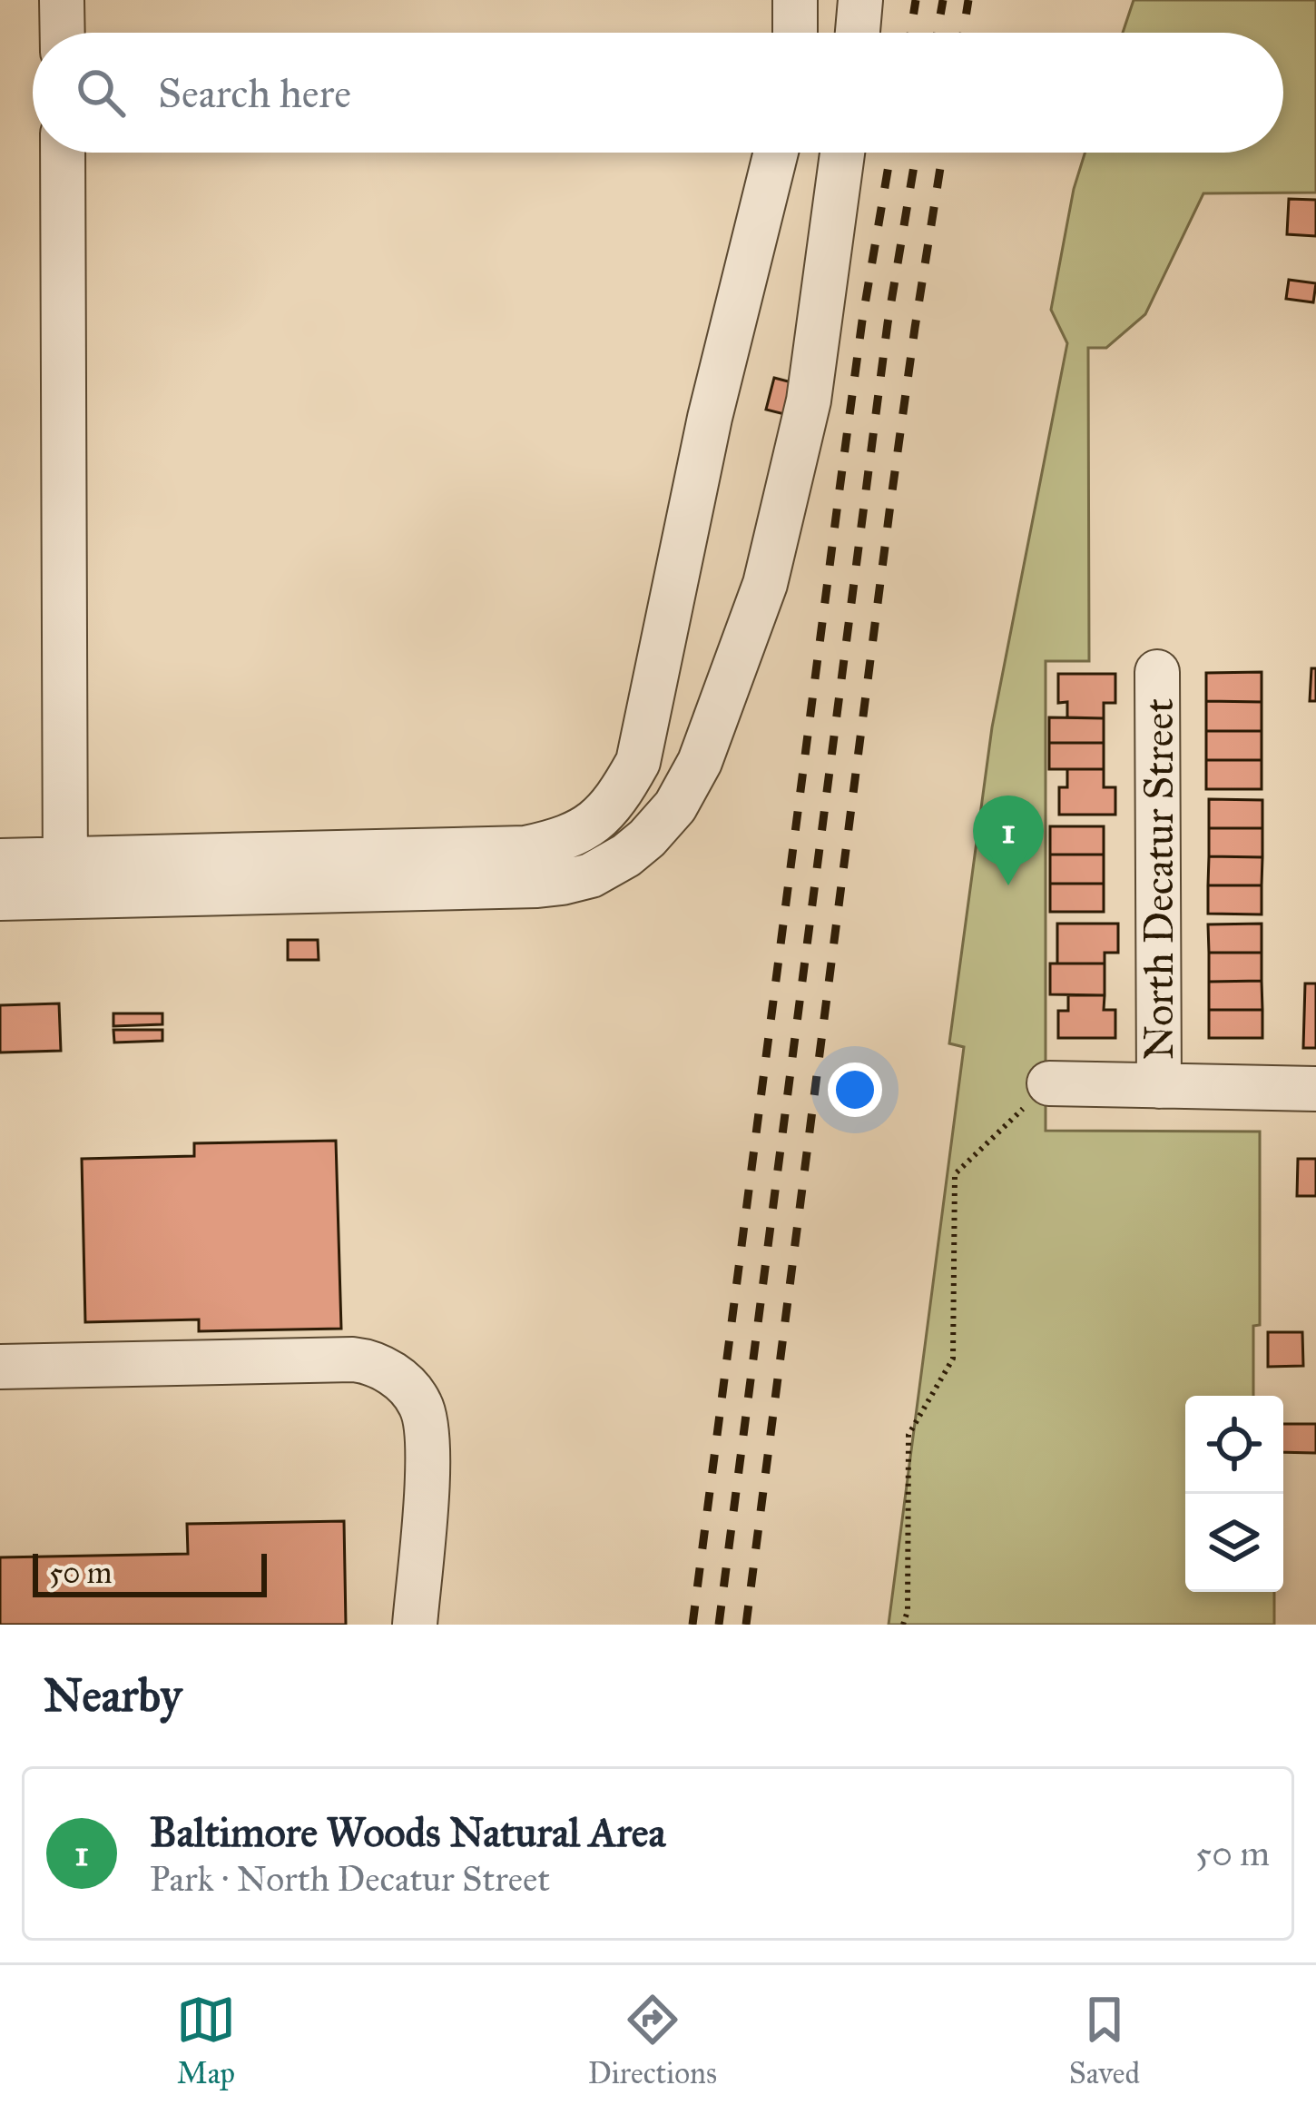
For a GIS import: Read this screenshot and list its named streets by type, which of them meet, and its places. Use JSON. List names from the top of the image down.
{
  "streets": {
    "street": ["North Decatur Street"]
  },
  "scale_bar": "50 m",
  "page": {
    "search": "Search here",
    "pins": "1",
    "scale": "50 m",
    "heading": "Nearby",
    "list": [
      {
        "mark": "1",
        "name": "Baltimore Woods Natural Area",
        "note": "Park · North Decatur Street",
        "value": "50 m"
      }
    ],
    "nav": ["Map", "Directions", "Saved"]
  }
}
